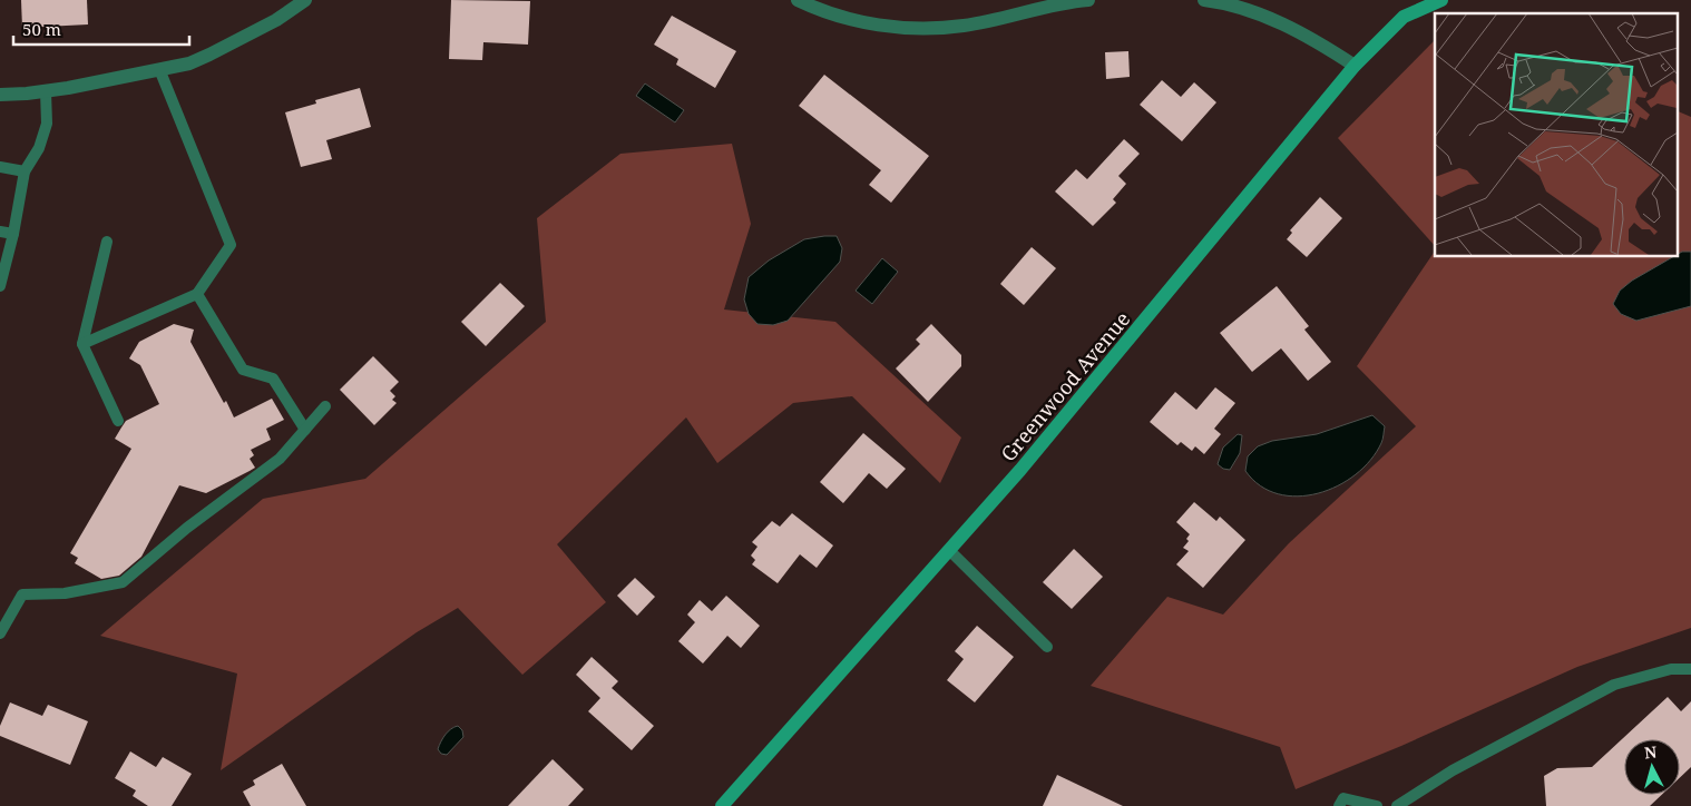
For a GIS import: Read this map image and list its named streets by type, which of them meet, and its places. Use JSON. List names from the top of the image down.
{
  "streets": {
    "main road": ["Greenwood Avenue"]
  },
  "scale_bar": "50 m",
  "north": "top"
}
